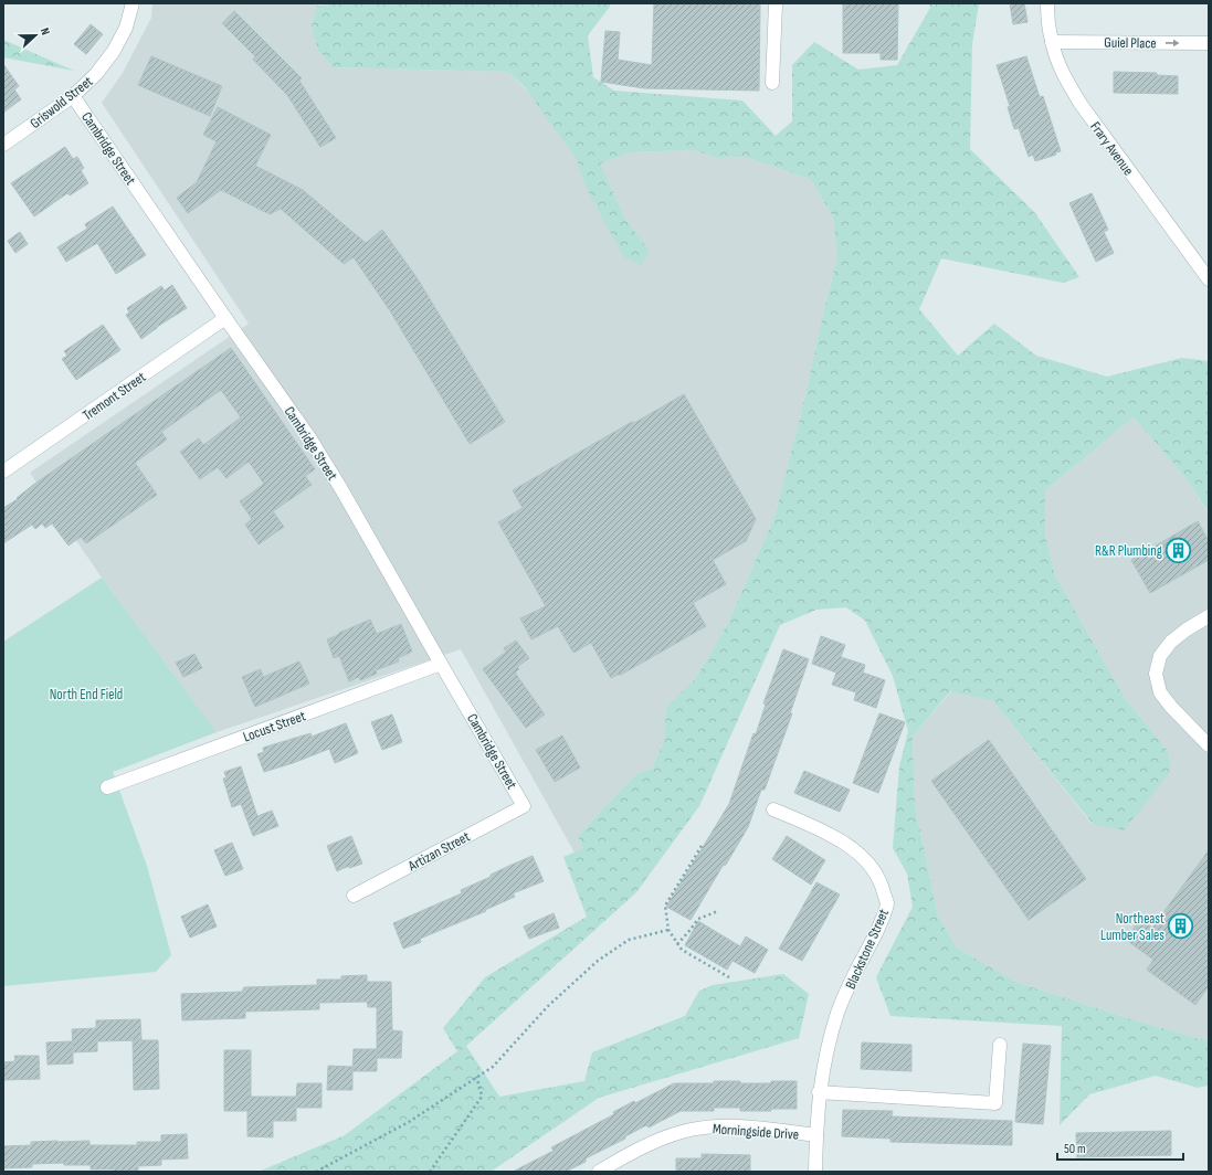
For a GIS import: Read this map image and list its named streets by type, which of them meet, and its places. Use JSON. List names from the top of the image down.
{
  "streets": {
    "street": [
      "Guiel Place",
      "Griswold Street",
      "Cambridge Street",
      "Frary Avenue",
      "Tremont Street",
      "Locust Street",
      "Artizan Street",
      "Blackstone Street",
      "Morningside Drive"
    ]
  },
  "crossings": [
    ["Guiel Place", "Frary Avenue"],
    ["Griswold Street", "Cambridge Street"],
    ["Cambridge Street", "Tremont Street"],
    ["Cambridge Street", "Locust Street"],
    ["Cambridge Street", "Artizan Street"],
    ["Blackstone Street", "Morningside Drive"]
  ],
  "one_way": ["Guiel Place"],
  "parks": ["North End Field"],
  "places": {
    "building": ["R&R Plumbing", "Northeast Lumber Sales"]
  },
  "scale_bar": "50 m",
  "north": "right"
}
